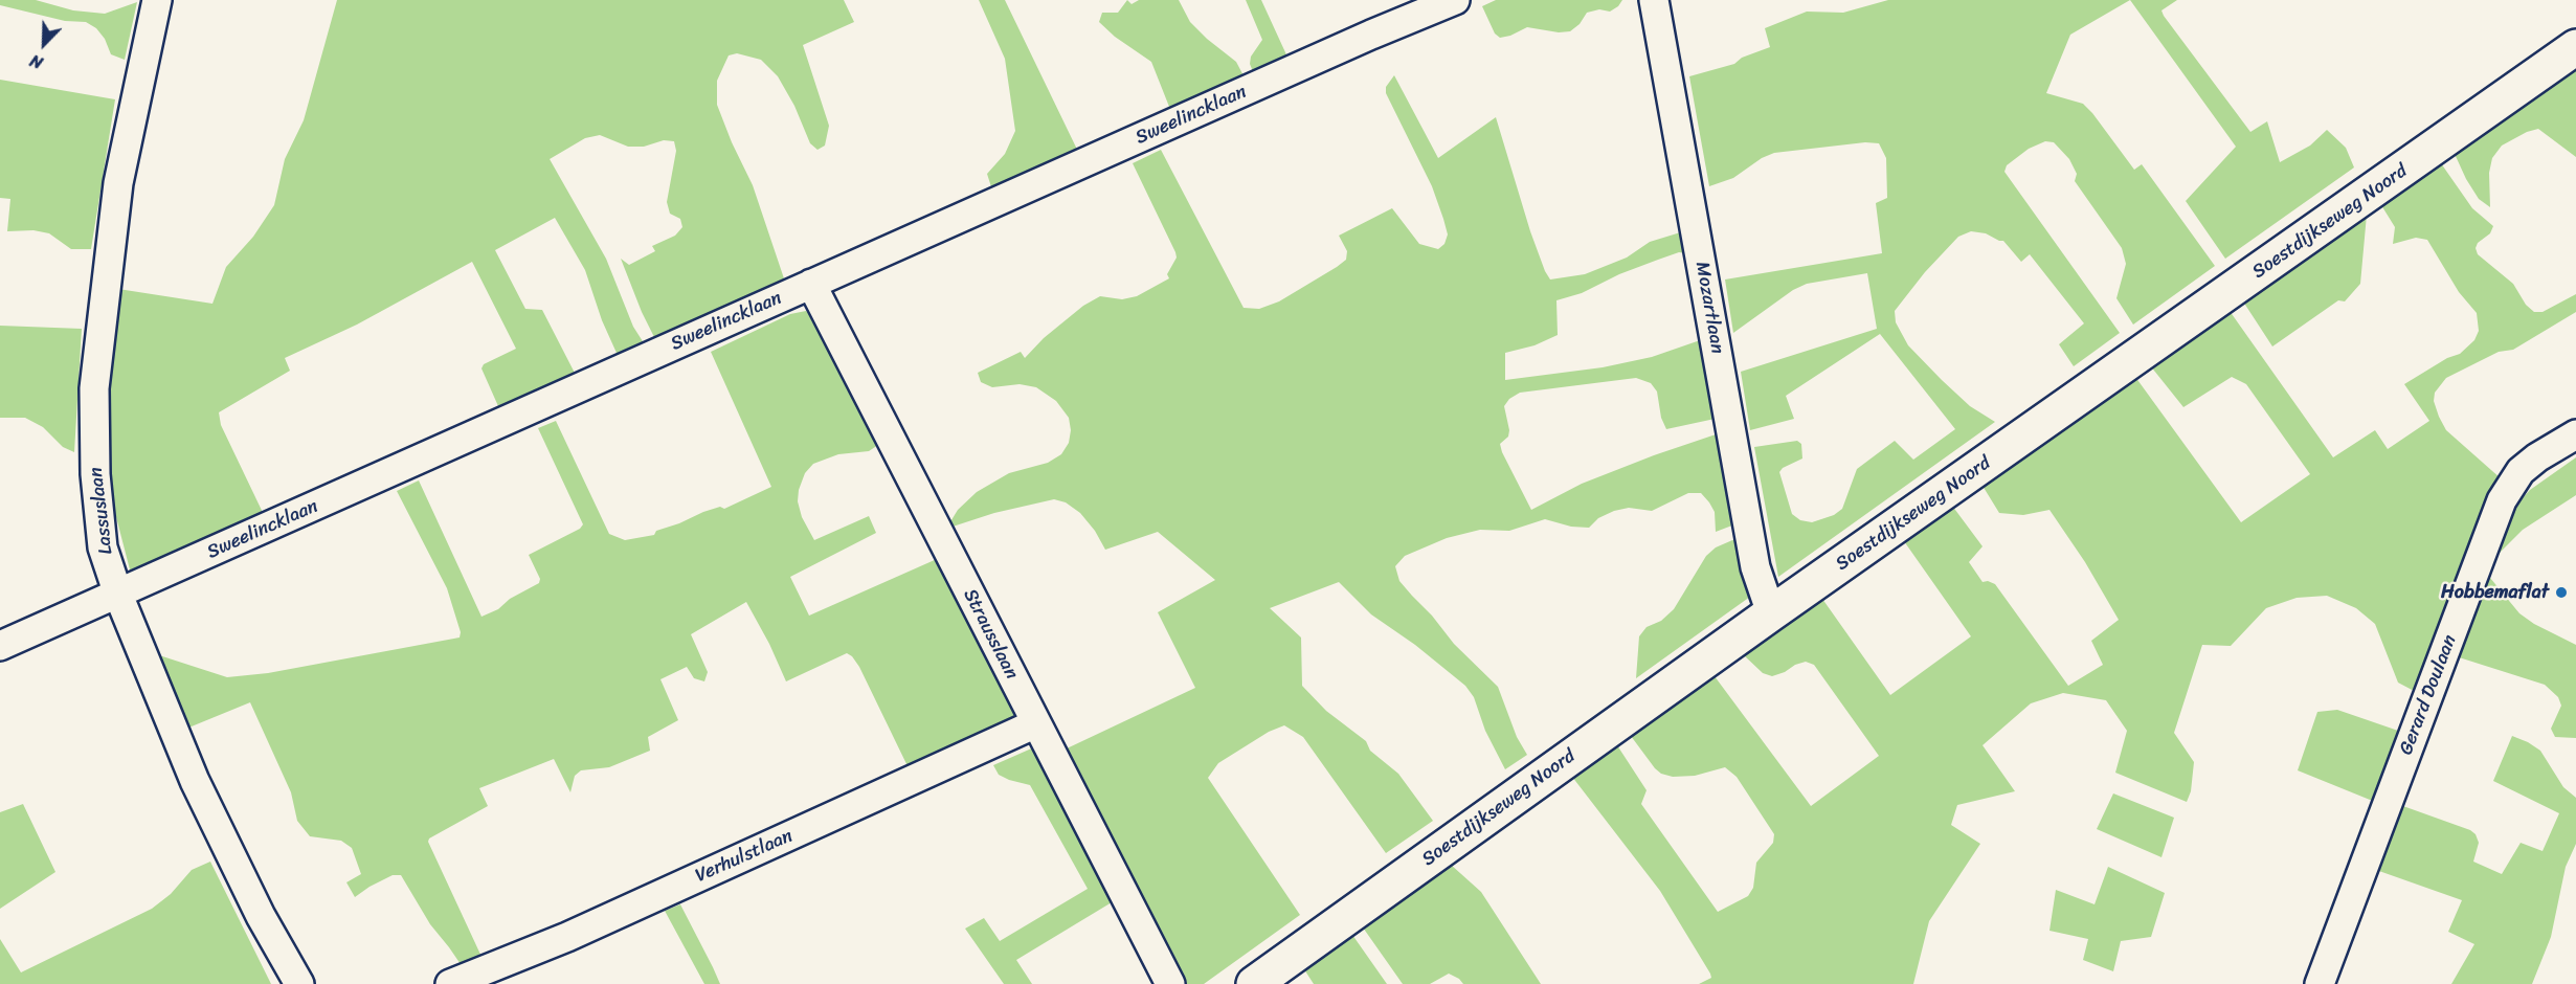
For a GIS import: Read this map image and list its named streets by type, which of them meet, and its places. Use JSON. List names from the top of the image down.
{
  "streets": {
    "main road": ["Soestdijkseweg Noord"],
    "street": [
      "Sweelincklaan",
      "Mozartlaan",
      "Lassuslaan",
      "Strausslaan",
      "Gerard Doulaan",
      "Verhulstlaan"
    ]
  },
  "crossings": [
    ["Sweelincklaan", "Lassuslaan"],
    ["Sweelincklaan", "Strausslaan"],
    ["Soestdijkseweg Noord", "Mozartlaan"],
    ["Strausslaan", "Verhulstlaan"]
  ],
  "places": ["Hobbemaflat"],
  "north": "bottom left"
}
